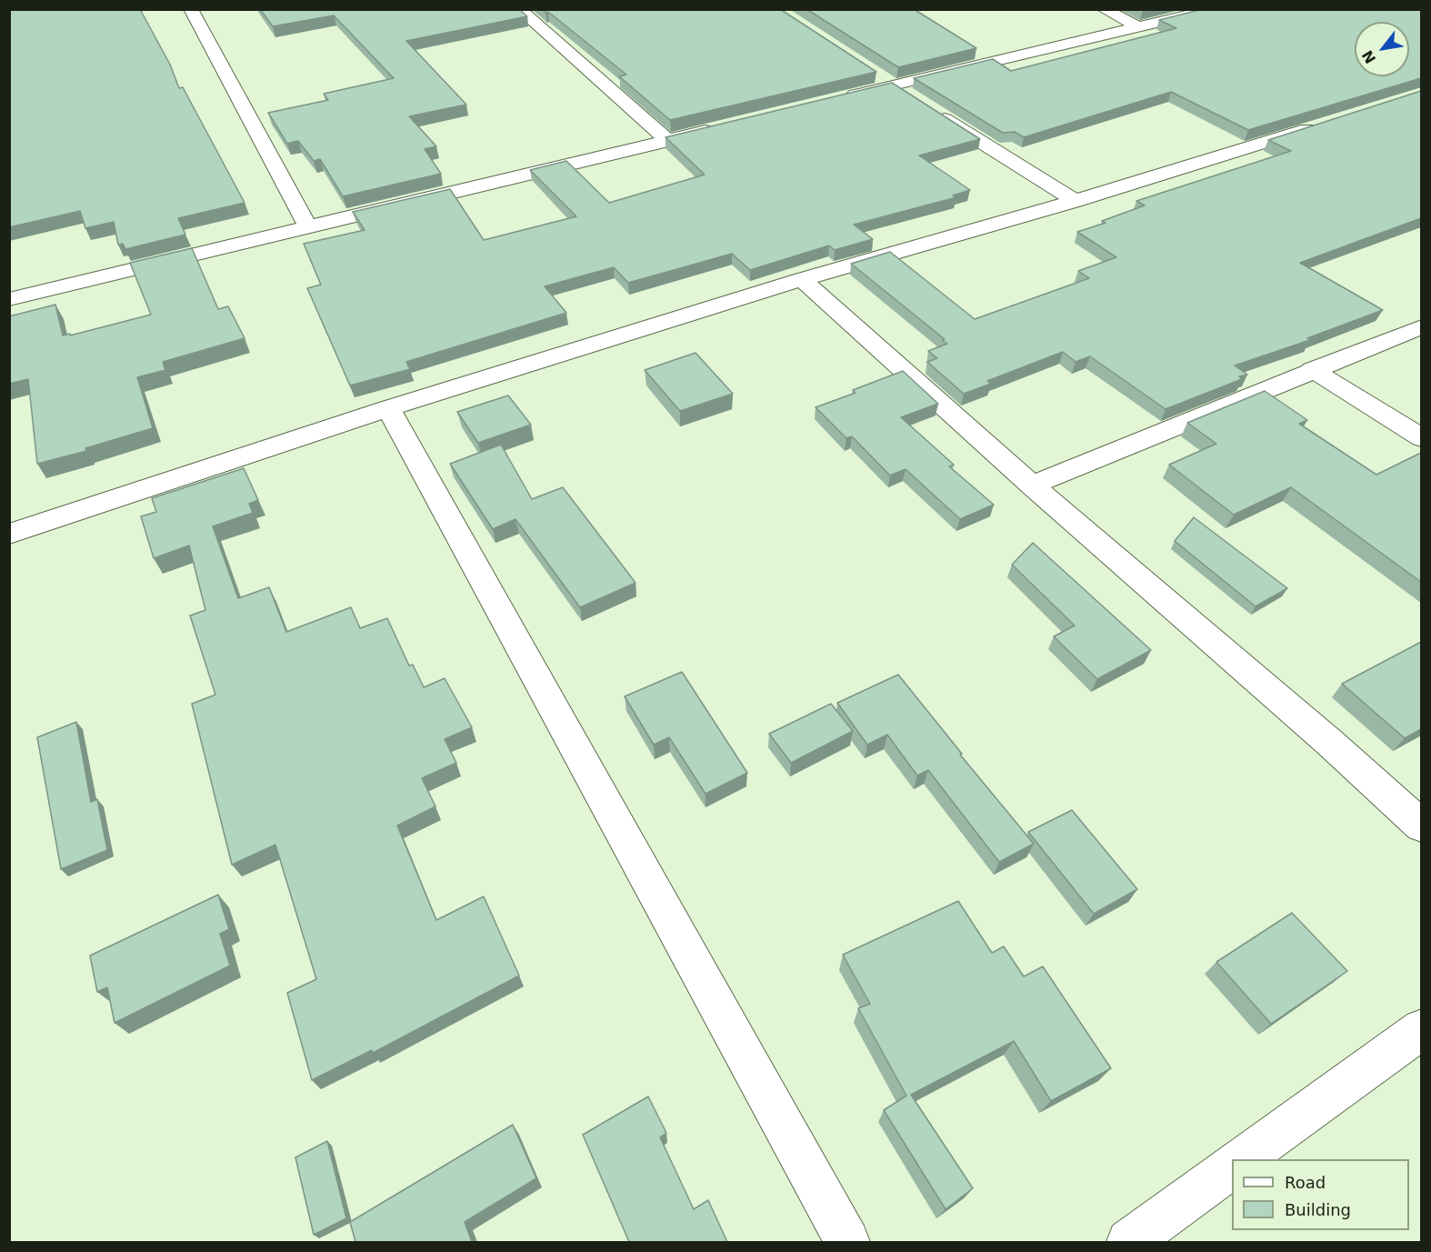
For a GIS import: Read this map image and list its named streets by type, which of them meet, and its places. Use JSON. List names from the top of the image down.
{
  "legend": ["Road", "Building"],
  "north": "bottom left"
}
